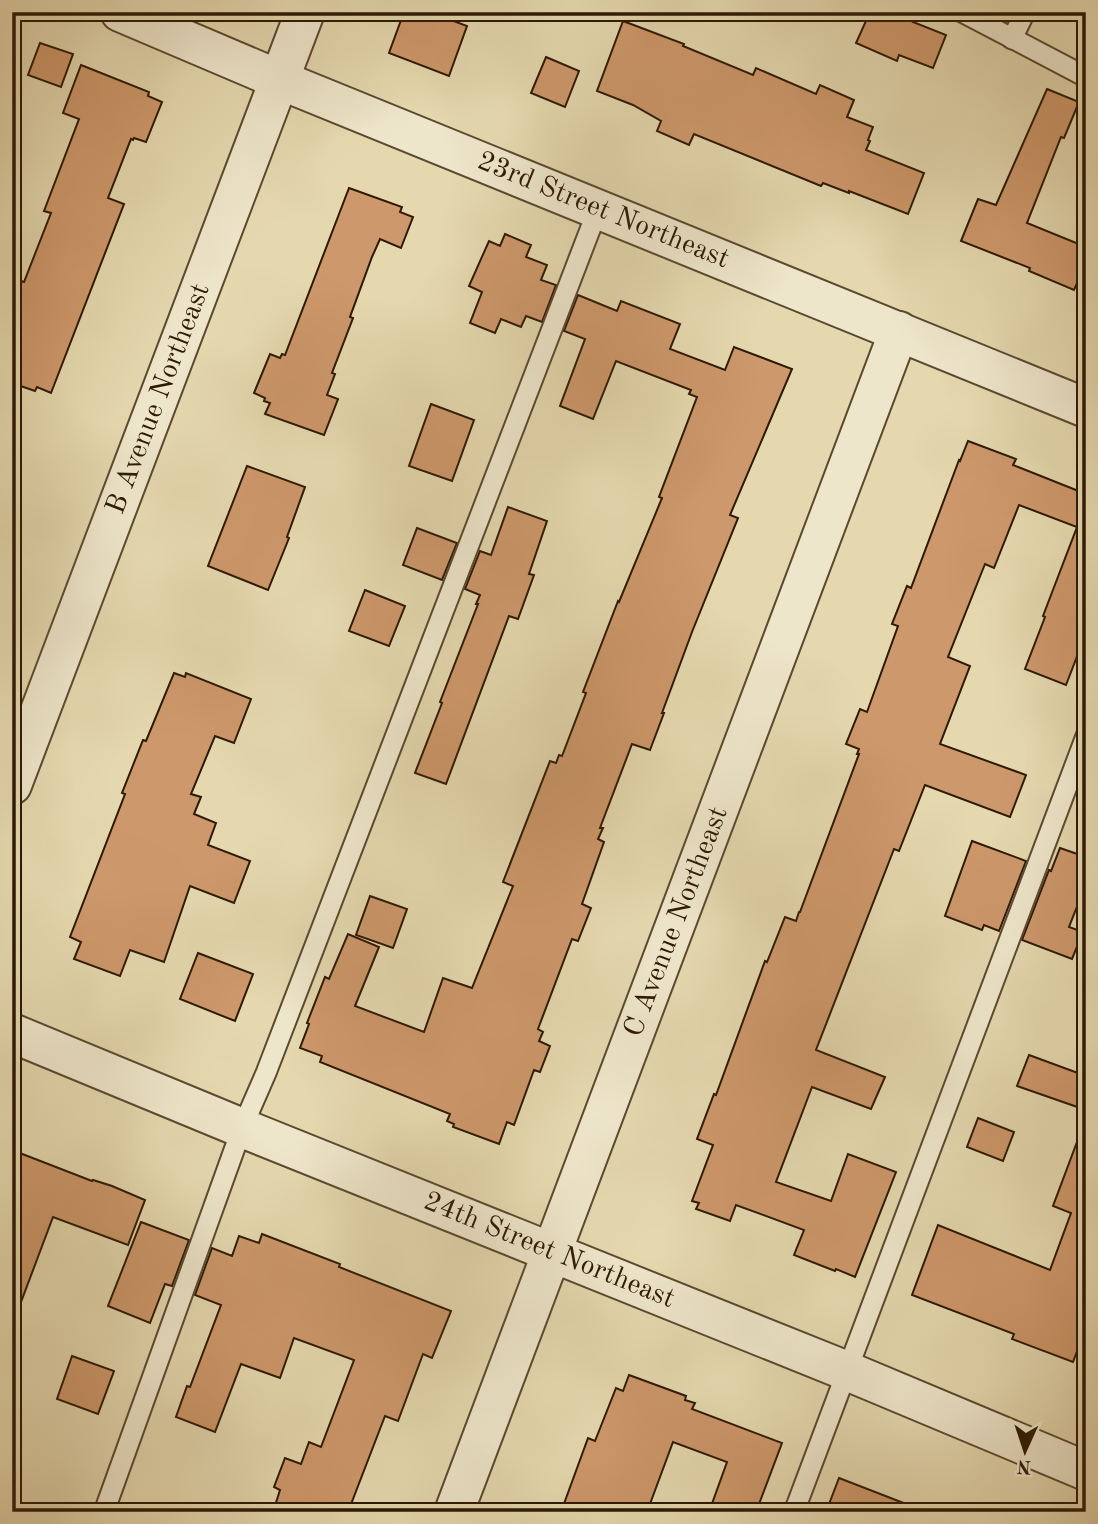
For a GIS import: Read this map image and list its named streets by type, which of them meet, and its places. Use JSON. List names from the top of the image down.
{
  "streets": {
    "street": [
      "23rd Street Northeast",
      "B Avenue Northeast",
      "C Avenue Northeast",
      "24th Street Northeast"
    ]
  },
  "crossings": [
    ["23rd Street Northeast", "B Avenue Northeast"],
    ["23rd Street Northeast", "C Avenue Northeast"],
    ["C Avenue Northeast", "24th Street Northeast"]
  ],
  "north": "bottom"
}
